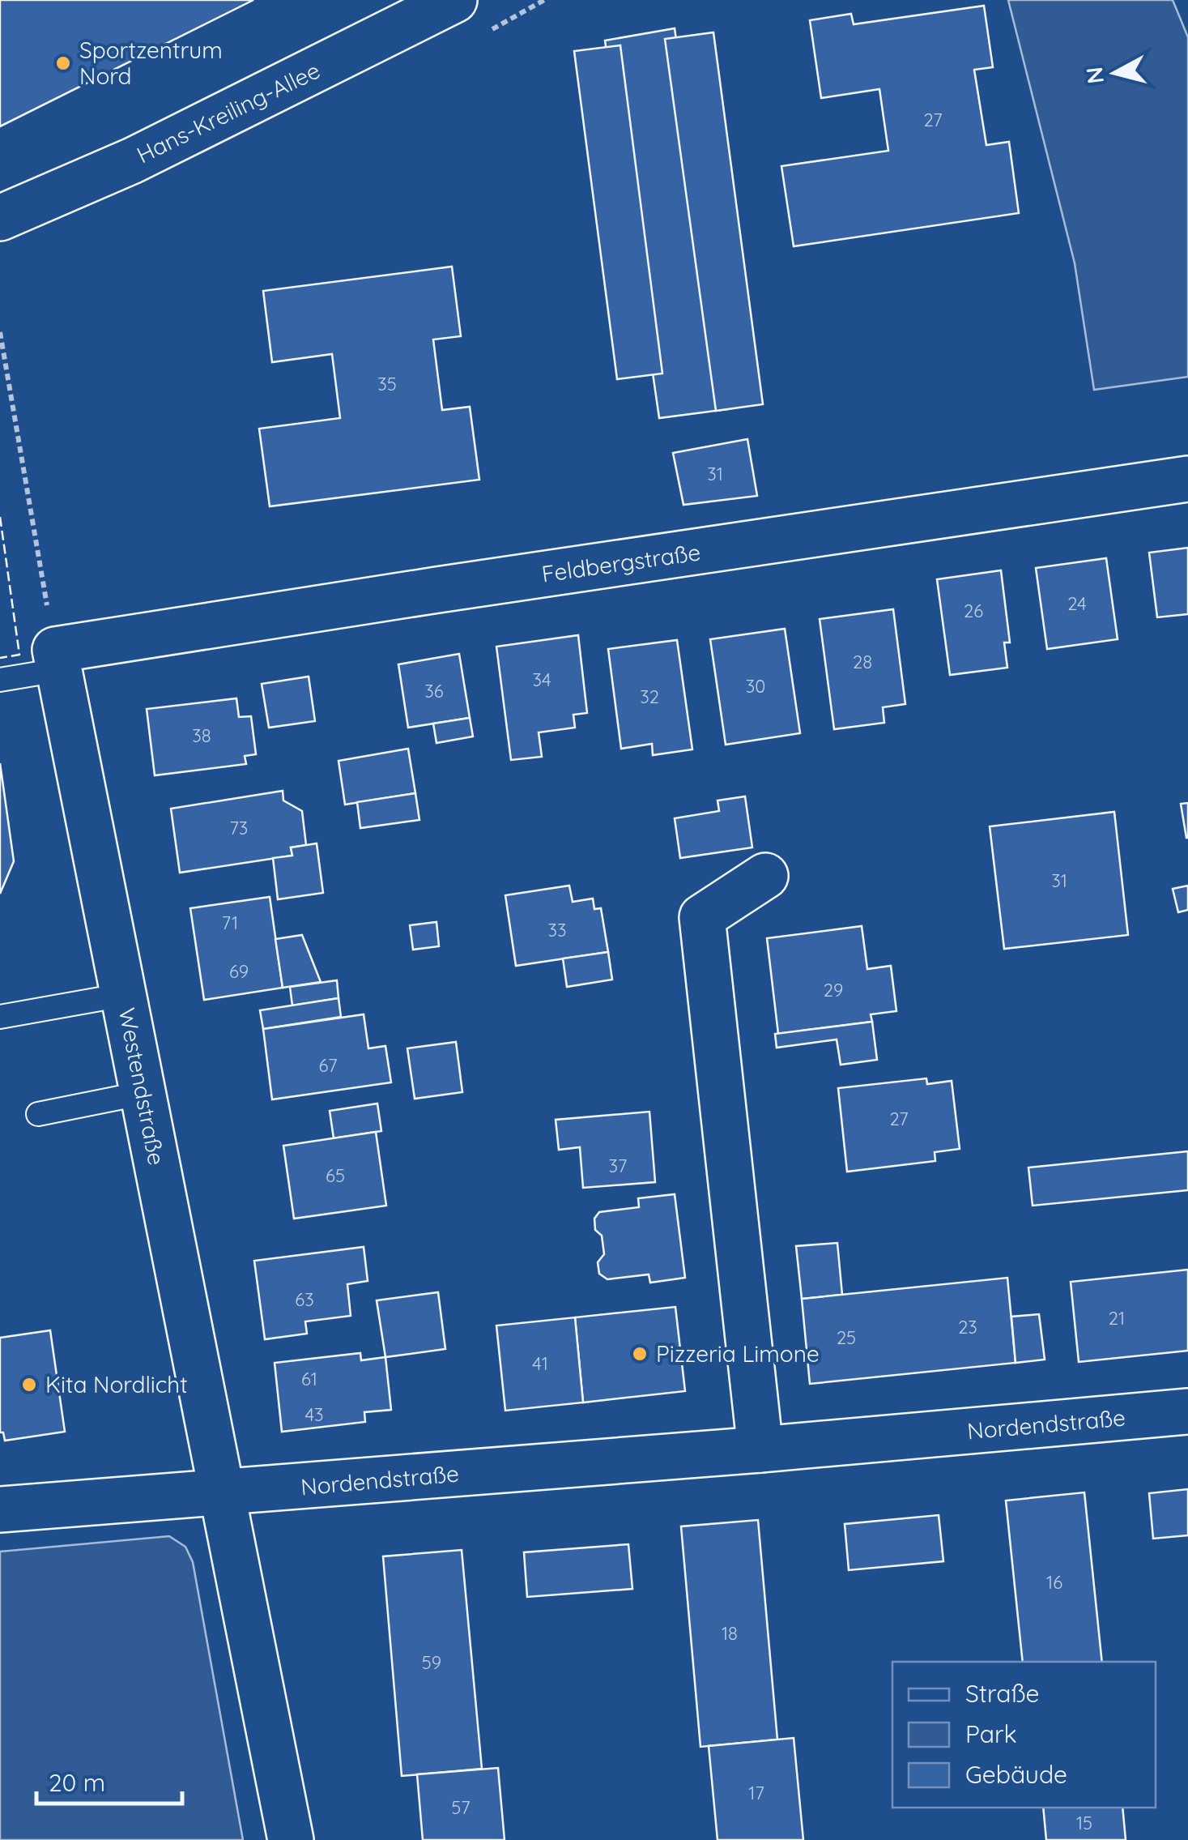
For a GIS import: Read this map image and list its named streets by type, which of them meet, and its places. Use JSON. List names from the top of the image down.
{
  "streets": {
    "street": [
      "Hans-Kreiling-Allee",
      "Feldbergstraße",
      "Westendstraße",
      "Nordendstraße"
    ]
  },
  "crossings": [
    ["Feldbergstraße", "Westendstraße"],
    ["Westendstraße", "Nordendstraße"]
  ],
  "places": ["Sportzentrum Nord", "Pizzeria Limone", "Kita Nordlicht"],
  "house_numbers": [
    "27",
    "35",
    "31",
    "24",
    "26",
    "28",
    "34",
    "30",
    "36",
    "32",
    "38",
    "73",
    "31",
    "71",
    "33",
    "69",
    "29",
    "67",
    "27",
    "37",
    "65",
    "63",
    "21",
    "23",
    "25",
    "41",
    "61",
    "43",
    "16",
    "18",
    "59",
    "17",
    "57",
    "15"
  ],
  "legend": ["Straße", "Park", "Gebäude"],
  "scale_bar": "20 m",
  "north": "left"
}
